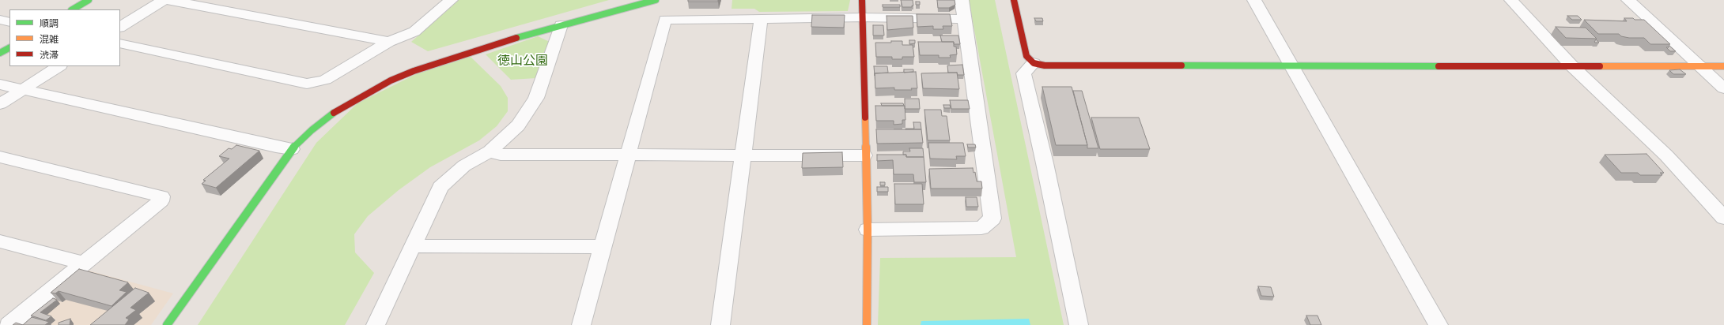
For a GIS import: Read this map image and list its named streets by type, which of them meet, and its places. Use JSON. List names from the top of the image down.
{
  "parks": ["徳山公園"],
  "legend": ["順調", "混雑", "渋滞"]
}
